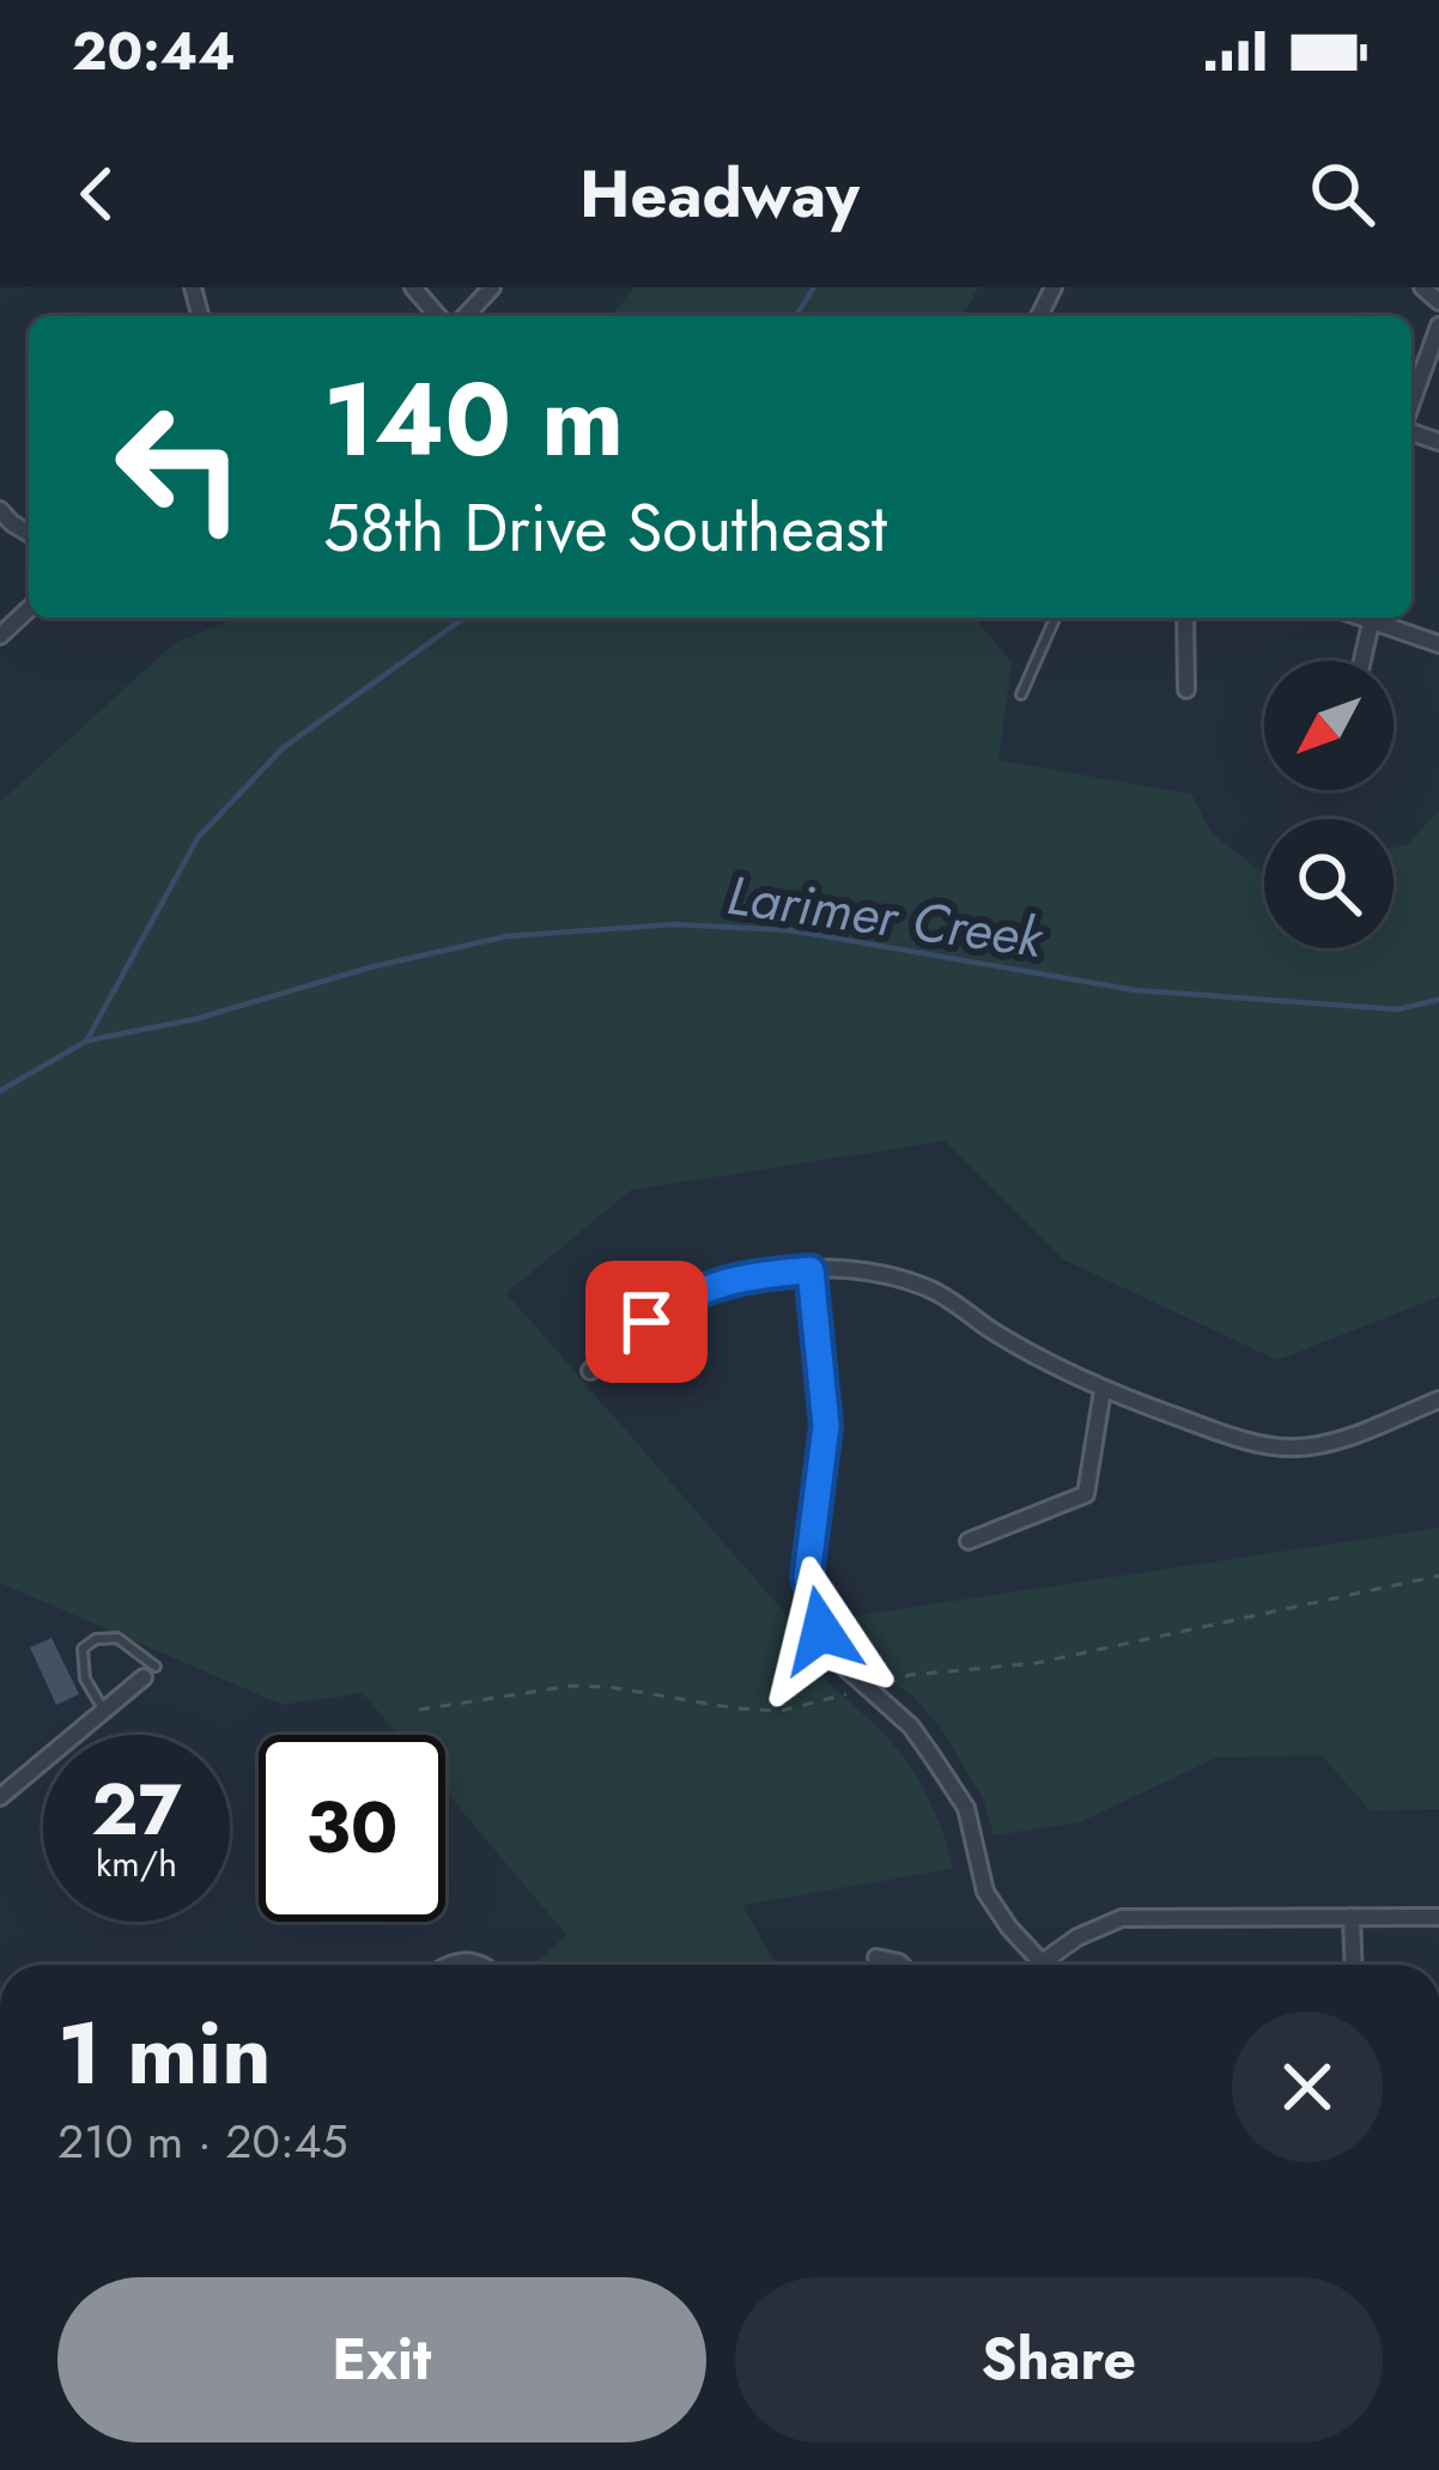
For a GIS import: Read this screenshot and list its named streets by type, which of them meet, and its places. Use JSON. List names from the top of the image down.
{
  "water": ["Larimer Creek"],
  "north": "bottom left",
  "page": {
    "status": "20:44",
    "header": "Headway",
    "turn": ["140 m", "58th Drive Southeast"],
    "speed": "27 km/h",
    "limit": "30",
    "heading": ["1 min", "210 m · 20:45"],
    "buttons": ["Exit", "Share"]
  }
}
